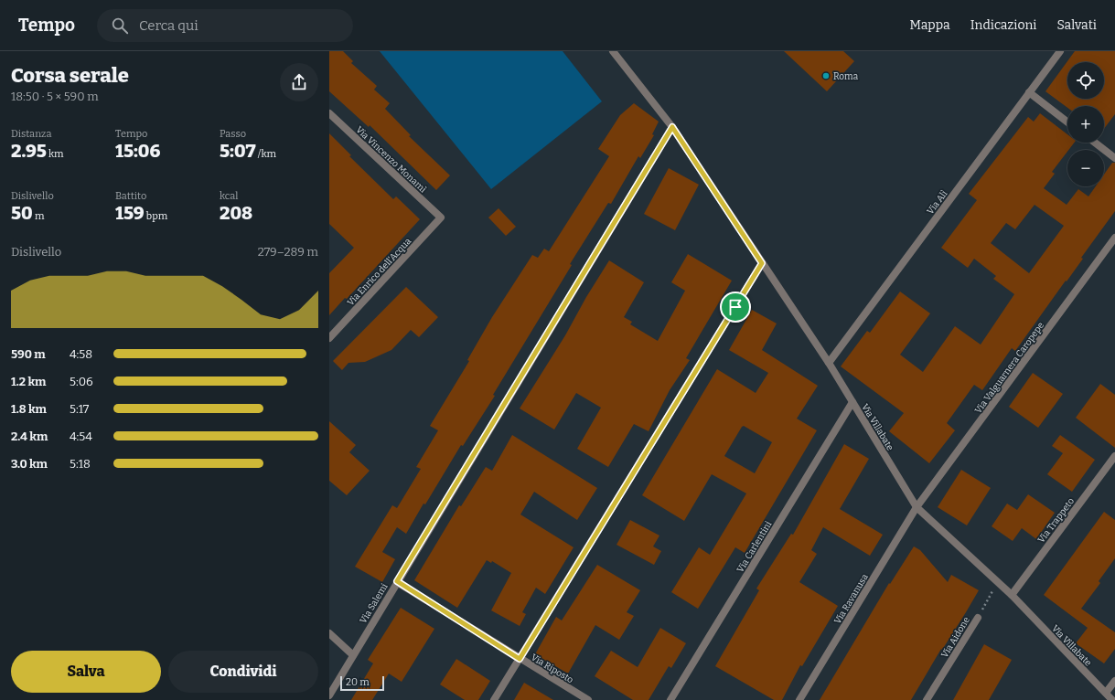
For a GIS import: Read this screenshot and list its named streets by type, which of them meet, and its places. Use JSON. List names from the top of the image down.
{
  "streets": {
    "street": [
      "Via Vincenzo Monamì",
      "Via Alì",
      "Via Enrico dell'Acqua",
      "Via Valguarnera Caropepe",
      "Via Villabate",
      "Via Trappeto",
      "Via Carlentini",
      "Via Ravanusa",
      "Via Salemi",
      "Via Aidone",
      "Via Riposto"
    ]
  },
  "crossings": [
    ["Via Vincenzo Monamì", "Via Enrico dell'Acqua"],
    ["Via Alì", "Via Villabate"],
    ["Via Valguarnera Caropepe", "Via Villabate"],
    ["Via Valguarnera Caropepe", "Via Ravanusa"],
    ["Via Villabate", "Via Trappeto"],
    ["Via Villabate", "Via Carlentini"],
    ["Via Villabate", "Via Ravanusa"],
    ["Via Villabate", "Via Salemi"],
    ["Via Villabate", "Via Aidone"],
    ["Via Salemi", "Via Riposto"]
  ],
  "places": ["Roma"],
  "scale_bar": "20 m",
  "page": {
    "header": "Tempo",
    "search": "Cerca qui",
    "nav": ["Mappa", "Indicazioni", "Salvati"],
    "heading": ["Corsa serale", "18:50 · 5 × 590 m"],
    "map_buttons": ["+", "−"],
    "stats": [
      ["Distanza", "2.95 km"],
      ["Tempo", "15:06"],
      ["Passo", "5:07 /km"],
      ["Dislivello", "50 m"],
      ["Battito", "159 bpm"],
      ["kcal", "208"]
    ],
    "chart": ["Dislivello", "279–289 m"],
    "list": [
      {
        "name": "590 m",
        "note": "4:58"
      },
      {
        "name": "1.2 km",
        "note": "5:06"
      },
      {
        "name": "1.8 km",
        "note": "5:17"
      },
      {
        "name": "2.4 km",
        "note": "4:54"
      },
      {
        "name": "3.0 km",
        "note": "5:18"
      }
    ],
    "buttons": ["Salva", "Condividi"],
    "scale": "20 m"
  }
}
